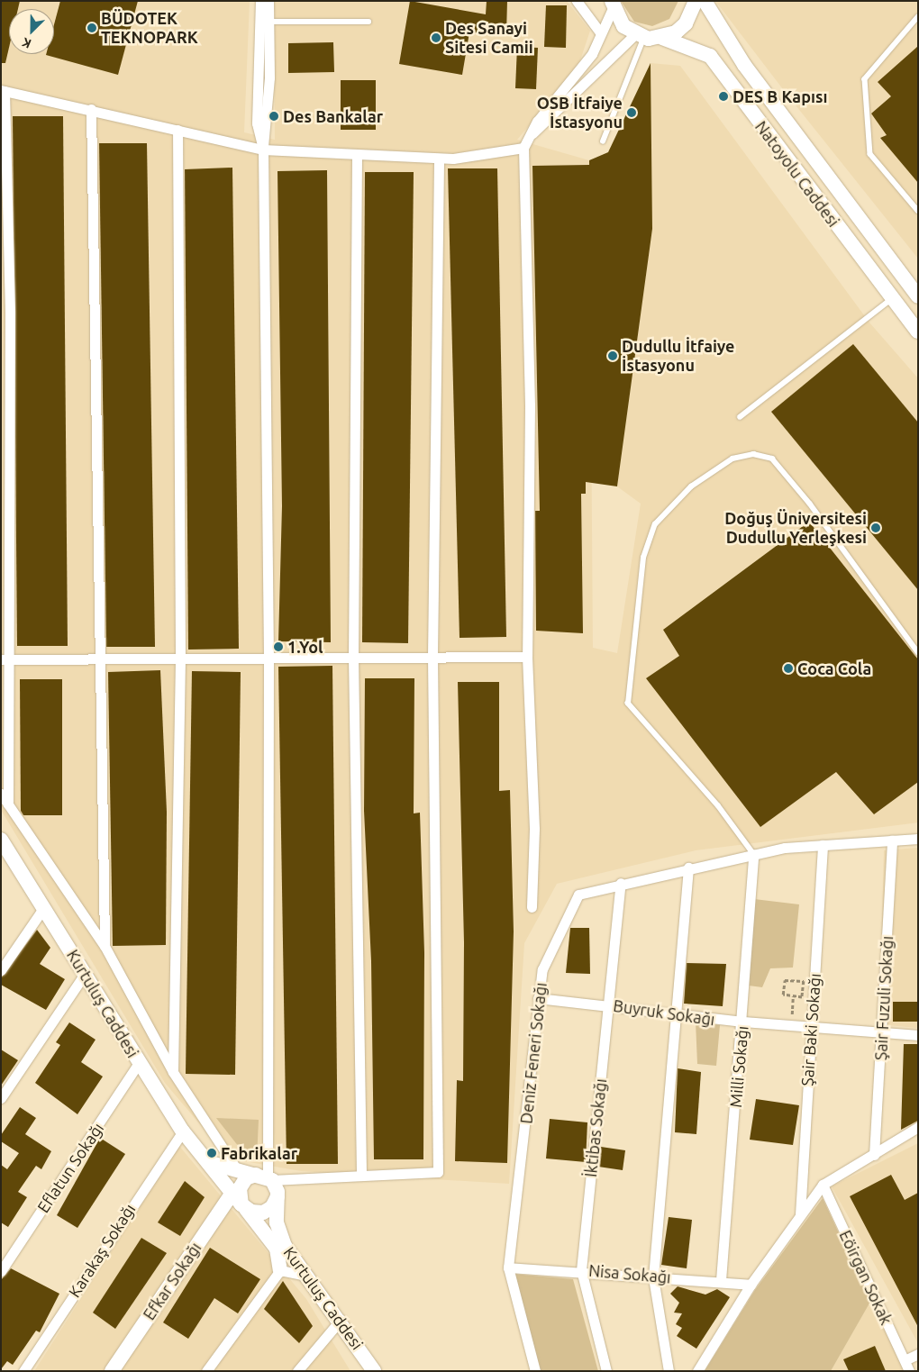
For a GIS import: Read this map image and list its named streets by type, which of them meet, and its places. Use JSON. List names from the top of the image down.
{
  "streets": {
    "main road": ["Natoyolu Caddesi", "Kurtuluş Caddesi", "Efkar Sokağı"],
    "street": [
      "Şair Fuzuli Sokağı",
      "Buyruk Sokağı",
      "Şair Baki Sokağı",
      "Deniz Feneri Sokağı",
      "Milli Sokağı",
      "İktibas Sokağı",
      "Eflatun Sokağı",
      "Karakaş Sokağı",
      "Nisa Sokağı",
      "Eöirgan Sokak"
    ]
  },
  "crossings": [
    ["Şair Fuzuli Sokağı", "Buyruk Sokağı"],
    ["Şair Fuzuli Sokağı", "Deniz Feneri Sokağı"],
    ["Kurtuluş Caddesi", "Eflatun Sokağı"],
    ["Kurtuluş Caddesi", "Karakaş Sokağı"],
    ["Kurtuluş Caddesi", "Efkar Sokağı"],
    ["Buyruk Sokağı", "Şair Baki Sokağı"],
    ["Buyruk Sokağı", "Deniz Feneri Sokağı"],
    ["Buyruk Sokağı", "Milli Sokağı"],
    ["Buyruk Sokağı", "İktibas Sokağı"],
    ["Şair Baki Sokağı", "Deniz Feneri Sokağı"],
    ["Deniz Feneri Sokağı", "Milli Sokağı"],
    ["Deniz Feneri Sokağı", "İktibas Sokağı"],
    ["Deniz Feneri Sokağı", "Nisa Sokağı"],
    ["Milli Sokağı", "Nisa Sokağı"],
    ["İktibas Sokağı", "Nisa Sokağı"]
  ],
  "places": [
    "BÜDOTEK TEKNOPARK",
    "Des Sanayi Sitesi Camii",
    "DES B Kapısı",
    "OSB İtfaiye İstasyonu",
    "Des Bankalar",
    "Dudullu İtfaiye İstasyonu",
    "Doğuş Üniversitesi Dudullu Yerleşkesi",
    "1.Yol",
    "Coca Cola",
    "Fabrikalar"
  ],
  "north": "bottom left"
}
